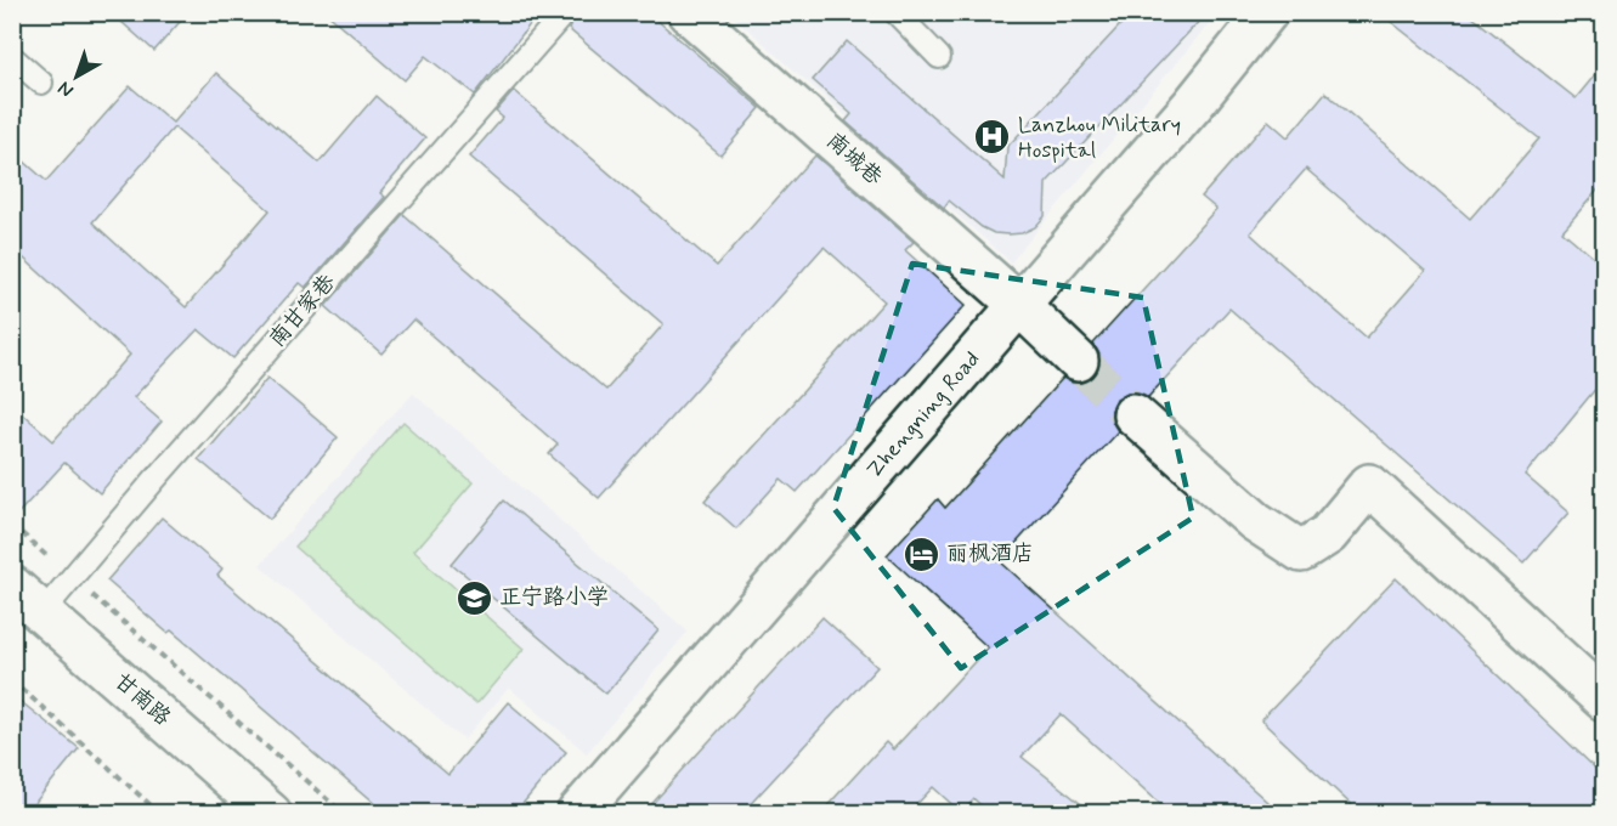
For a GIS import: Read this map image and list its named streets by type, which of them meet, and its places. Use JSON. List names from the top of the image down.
{
  "streets": {
    "street": ["南城巷", "Zhengning Road", "甘南路"],
    "lane": ["南甘家巷"]
  },
  "crossings": [
    ["南城巷", "Zhengning Road"],
    ["南甘家巷", "甘南路"]
  ],
  "places": {
    "hospital": ["Lanzhou Military Hospital"],
    "hotel": ["丽枫酒店"],
    "school or university": ["正宁路小学"]
  },
  "north": "bottom left"
}
